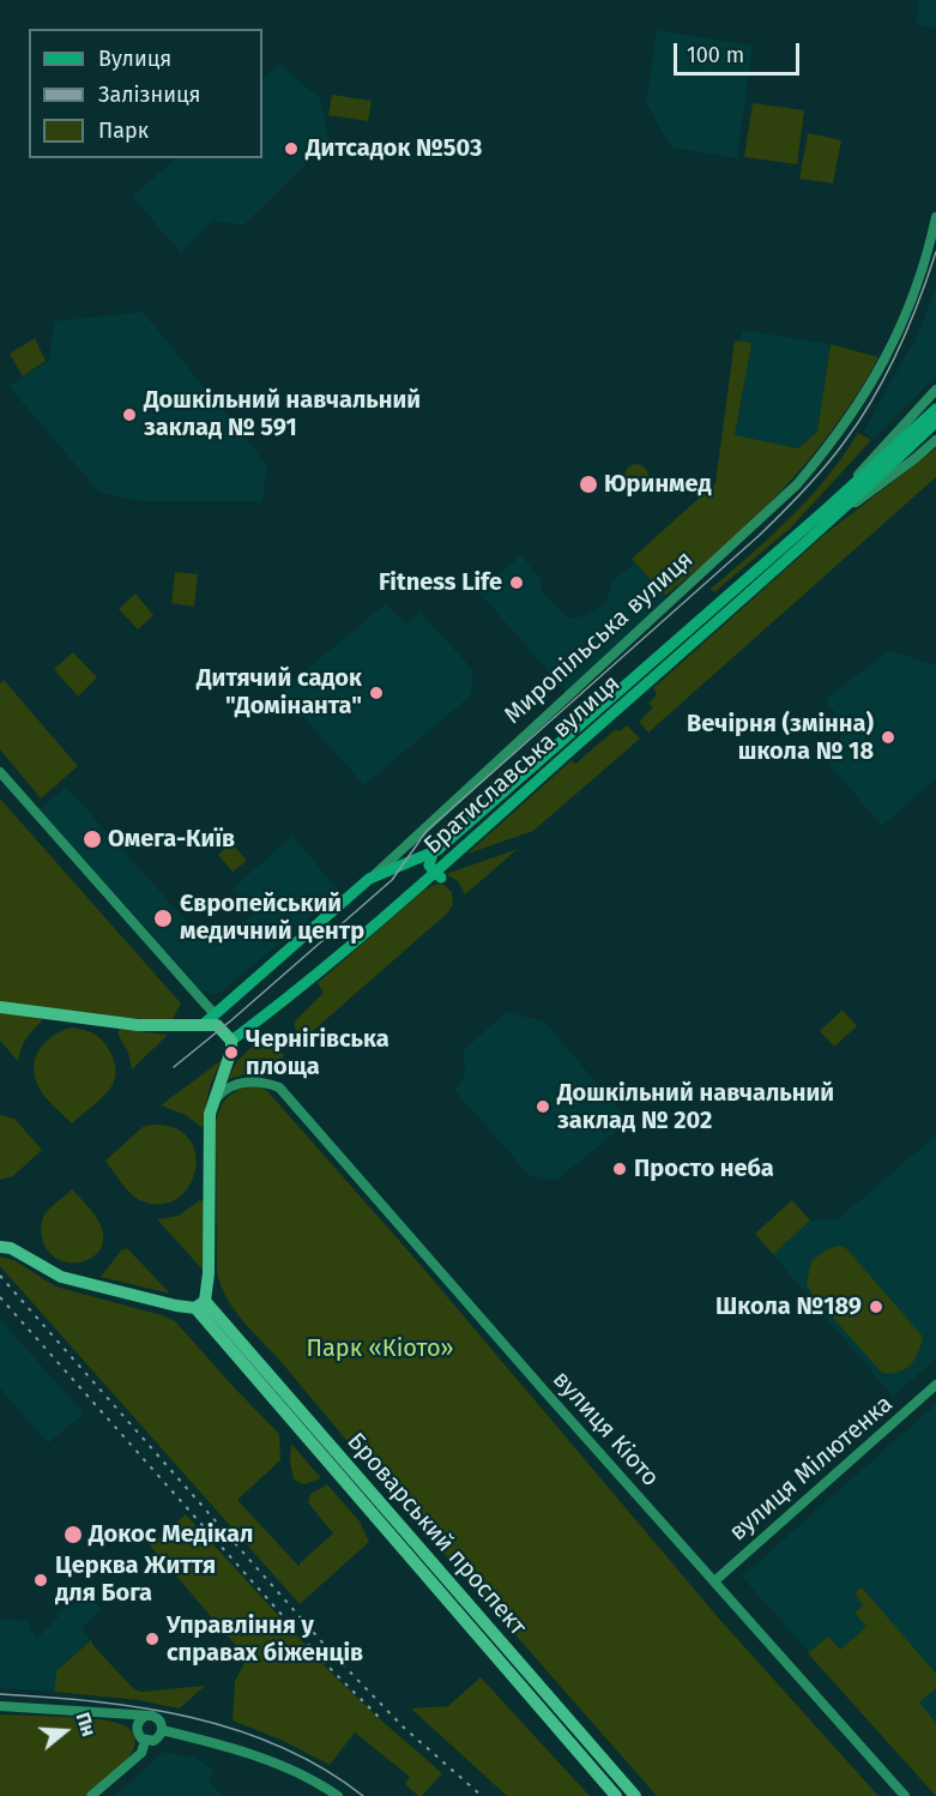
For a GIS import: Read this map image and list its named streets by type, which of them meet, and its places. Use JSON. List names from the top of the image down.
{
  "streets": {
    "highway": ["Броварський проспект"],
    "main road": ["Миропільська вулиця", "Братиславська вулиця"],
    "street": ["вулиця Кіото", "вулиця Мілютенка"]
  },
  "crossings": [
    ["Миропільська вулиця", "Братиславська вулиця"],
    ["вулиця Кіото", "вулиця Мілютенка"]
  ],
  "parks": ["Парк «Кіото»"],
  "places": [
    "Дитсадок №503",
    "Дошкільний навчальний заклад № 591",
    "Юринмед",
    "Fitness Life",
    "Дитячий садок \"Домінанта\"",
    "Вечірня (змінна) школа № 18",
    "Омега-Київ",
    "Європейський медичний центр",
    "Чернігівська площа",
    "Дошкільний навчальний заклад № 202",
    "Просто неба",
    "Школа №189",
    "Докос Медікал",
    "Церква Життя для Бога",
    "Управління у справах біженців"
  ],
  "legend": ["Вулиця", "Залізниця", "Парк"],
  "scale_bar": "100 m",
  "north": "right"
}
